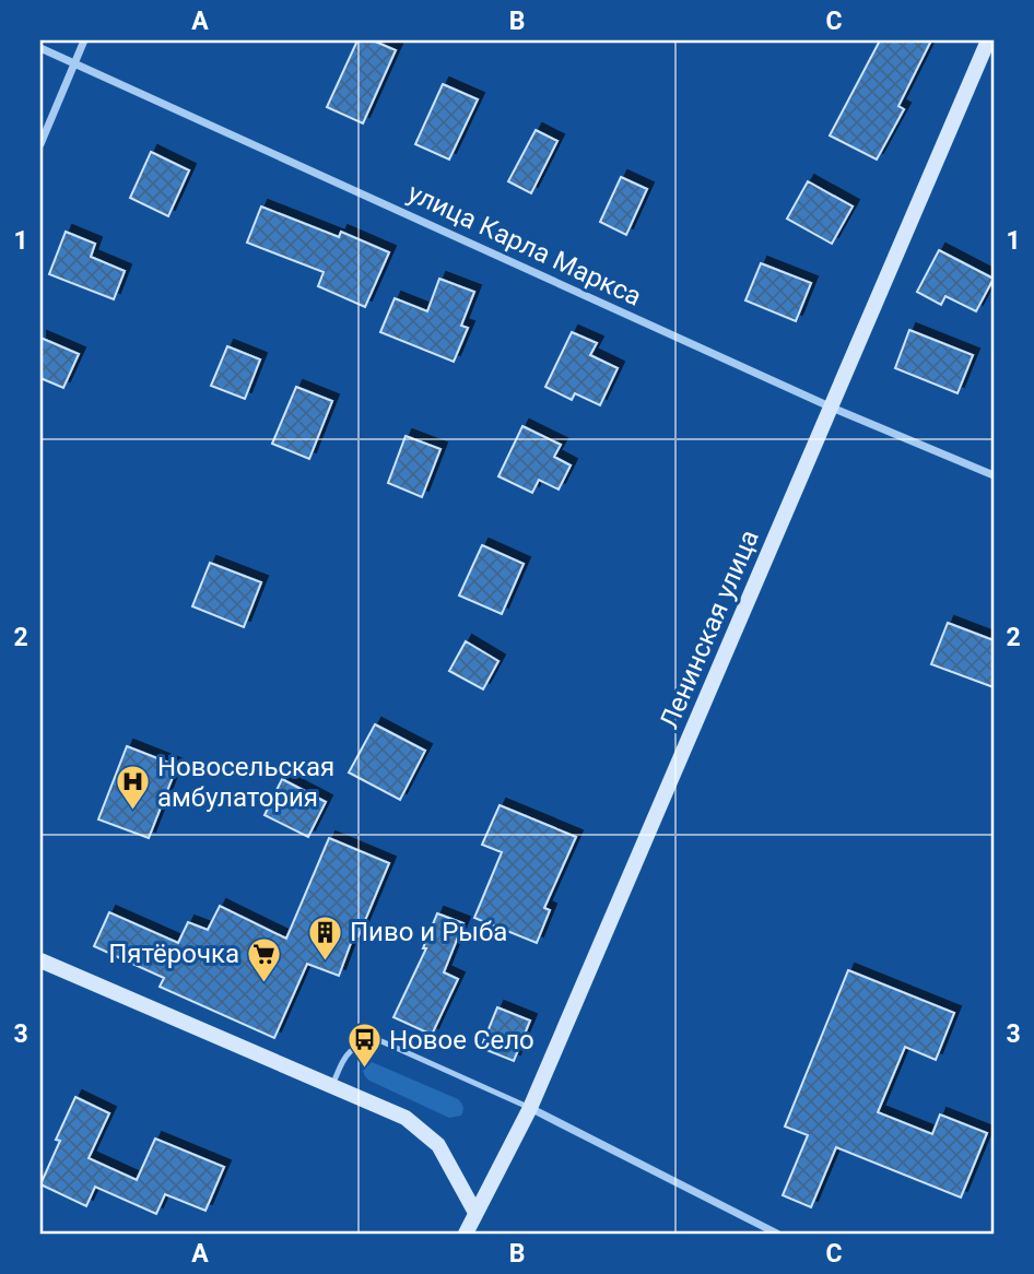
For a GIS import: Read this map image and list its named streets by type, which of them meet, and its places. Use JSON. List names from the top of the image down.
{
  "streets": {
    "street": ["улица Карла Маркса", "Ленинская улица"]
  },
  "crossings": [
    ["улица Карла Маркса", "Ленинская улица"]
  ],
  "places": {
    "hospital": ["Новосельская амбулатория"],
    "building": ["Пиво и Рыба"],
    "supermarket": ["Пятёрочка"],
    "bus stop": ["Новое Село"]
  },
  "grid": {
    "columns": ["A", "B", "C"],
    "rows": ["1", "2", "3"]
  }
}
